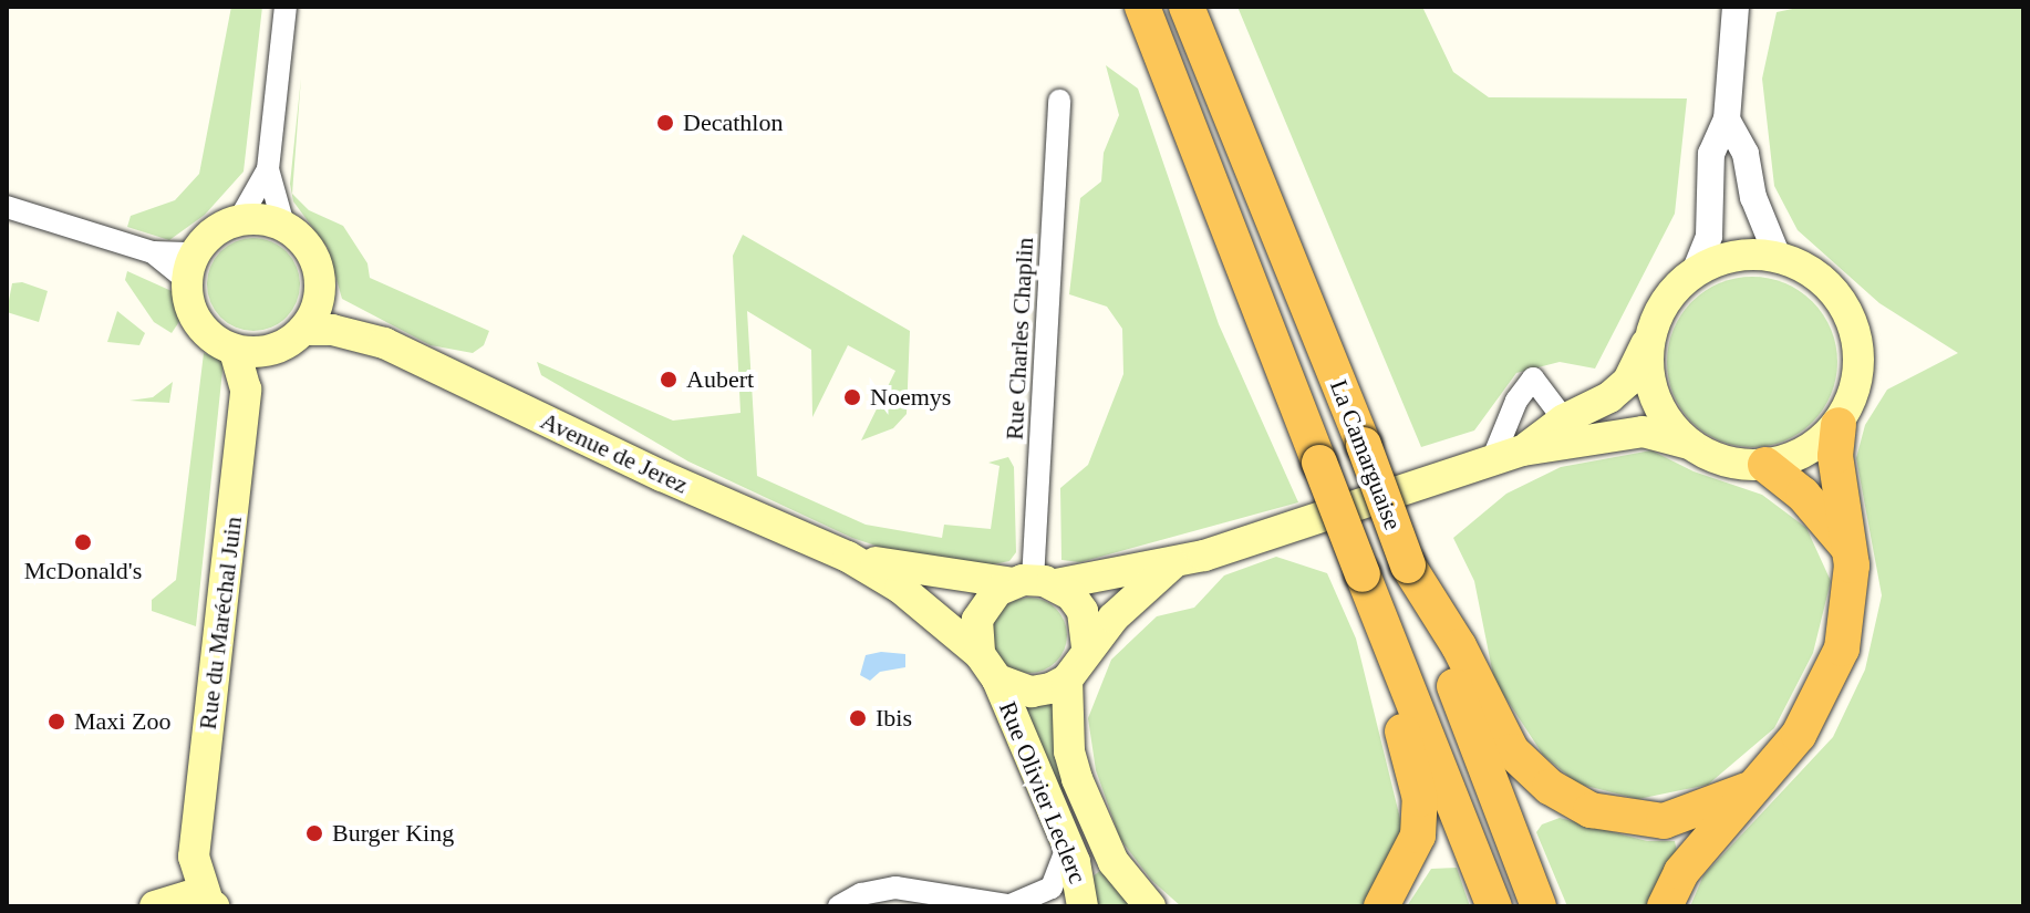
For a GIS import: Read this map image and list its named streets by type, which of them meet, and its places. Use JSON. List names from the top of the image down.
{
  "streets": {
    "highway": ["La Camarguaise"],
    "main road": ["Avenue de Jerez", "Rue du Maréchal Juin", "Rue Olivier Leclerc"],
    "street": ["Rue Charles Chaplin"]
  },
  "crossings": [
    ["Rue Charles Chaplin", "Avenue de Jerez"],
    ["Rue Charles Chaplin", "Rue Olivier Leclerc"],
    ["Avenue de Jerez", "Rue du Maréchal Juin"],
    ["Avenue de Jerez", "Rue Olivier Leclerc"]
  ],
  "places": [
    "Decathlon",
    "Aubert",
    "Noemys",
    "McDonald's",
    "Ibis",
    "Maxi Zoo",
    "Burger King"
  ]
}
